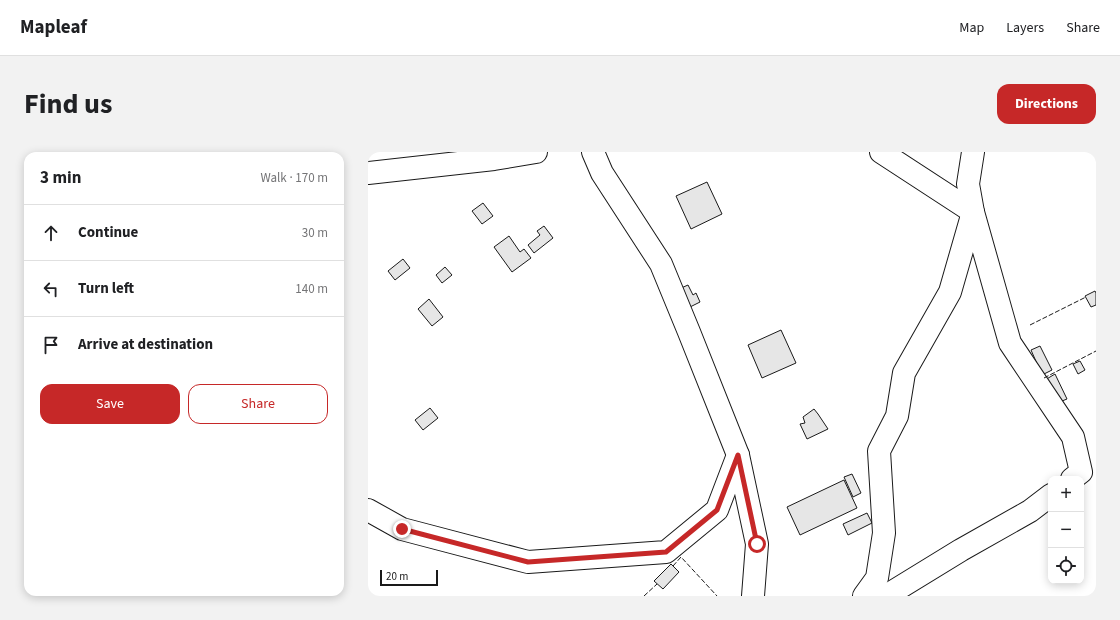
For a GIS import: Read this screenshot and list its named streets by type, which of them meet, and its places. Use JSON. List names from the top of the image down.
{
  "scale_bar": "20 m",
  "page": {
    "header": "Mapleaf",
    "nav": ["Map", "Layers", "Share"],
    "title": "Find us",
    "buttons": [
      "Directions",
      ["Save", "Share"]
    ],
    "heading": ["3 min", "Walk · 170 m"],
    "list": [
      ["Continue", "30 m"],
      ["Turn left", "140 m"],
      "Arrive at destination"
    ],
    "map_buttons": ["+", "−"],
    "scale": "20 m"
  }
}
